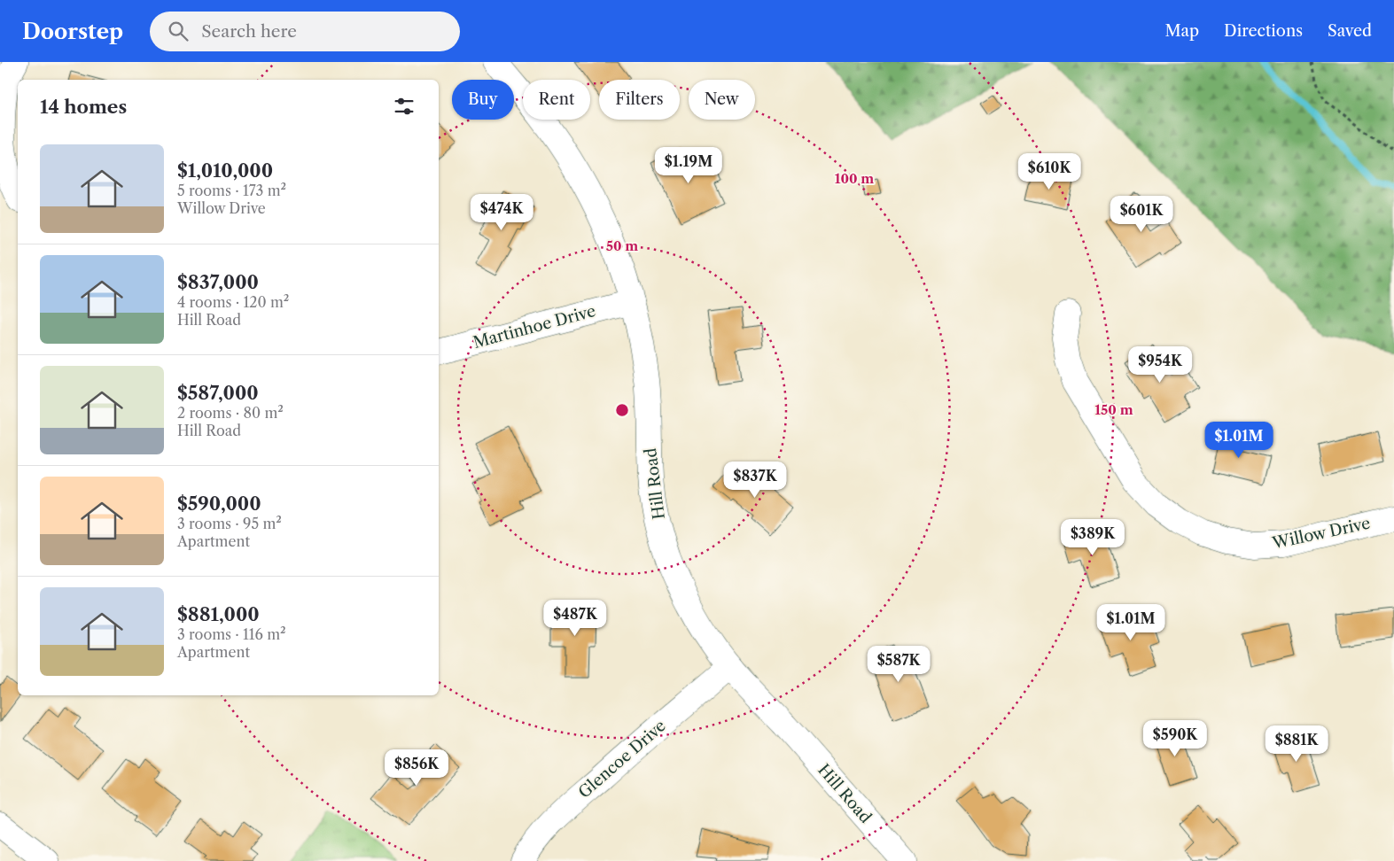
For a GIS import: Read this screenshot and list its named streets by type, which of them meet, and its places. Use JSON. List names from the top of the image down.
{
  "streets": {
    "street": [
      "Martinhoe Drive",
      "Hill Road",
      "Willow Drive",
      "Glencoe Drive"
    ]
  },
  "crossings": [
    ["Martinhoe Drive", "Hill Road"],
    ["Hill Road", "Glencoe Drive"]
  ],
  "page": {
    "header": "Doorstep",
    "search": "Search here",
    "nav": ["Map", "Directions", "Saved"],
    "chip": [
      "Buy",
      "Rent",
      "Filters",
      "New"
    ],
    "heading": "14 homes",
    "list": [
      {
        "name": "$1,010,000",
        "note": "5 rooms · 173 m² · Willow Drive"
      },
      {
        "name": "$837,000",
        "note": "4 rooms · 120 m² · Hill Road"
      },
      {
        "name": "$587,000",
        "note": "2 rooms · 80 m² · Hill Road"
      },
      {
        "name": "$590,000",
        "note": "3 rooms · 95 m² · Apartment"
      },
      {
        "name": "$881,000",
        "note": "3 rooms · 116 m² · Apartment"
      }
    ],
    "price": [
      "$1.19M",
      "$610K",
      "$474K",
      "$601K",
      "$954K",
      "$1.01M",
      "$837K",
      "$389K",
      "$487K",
      "$1.01M",
      "$587K",
      "$590K",
      "$881K",
      "$856K"
    ]
  },
  "rings": ["100 m", "50 m", "150 m"]
}
